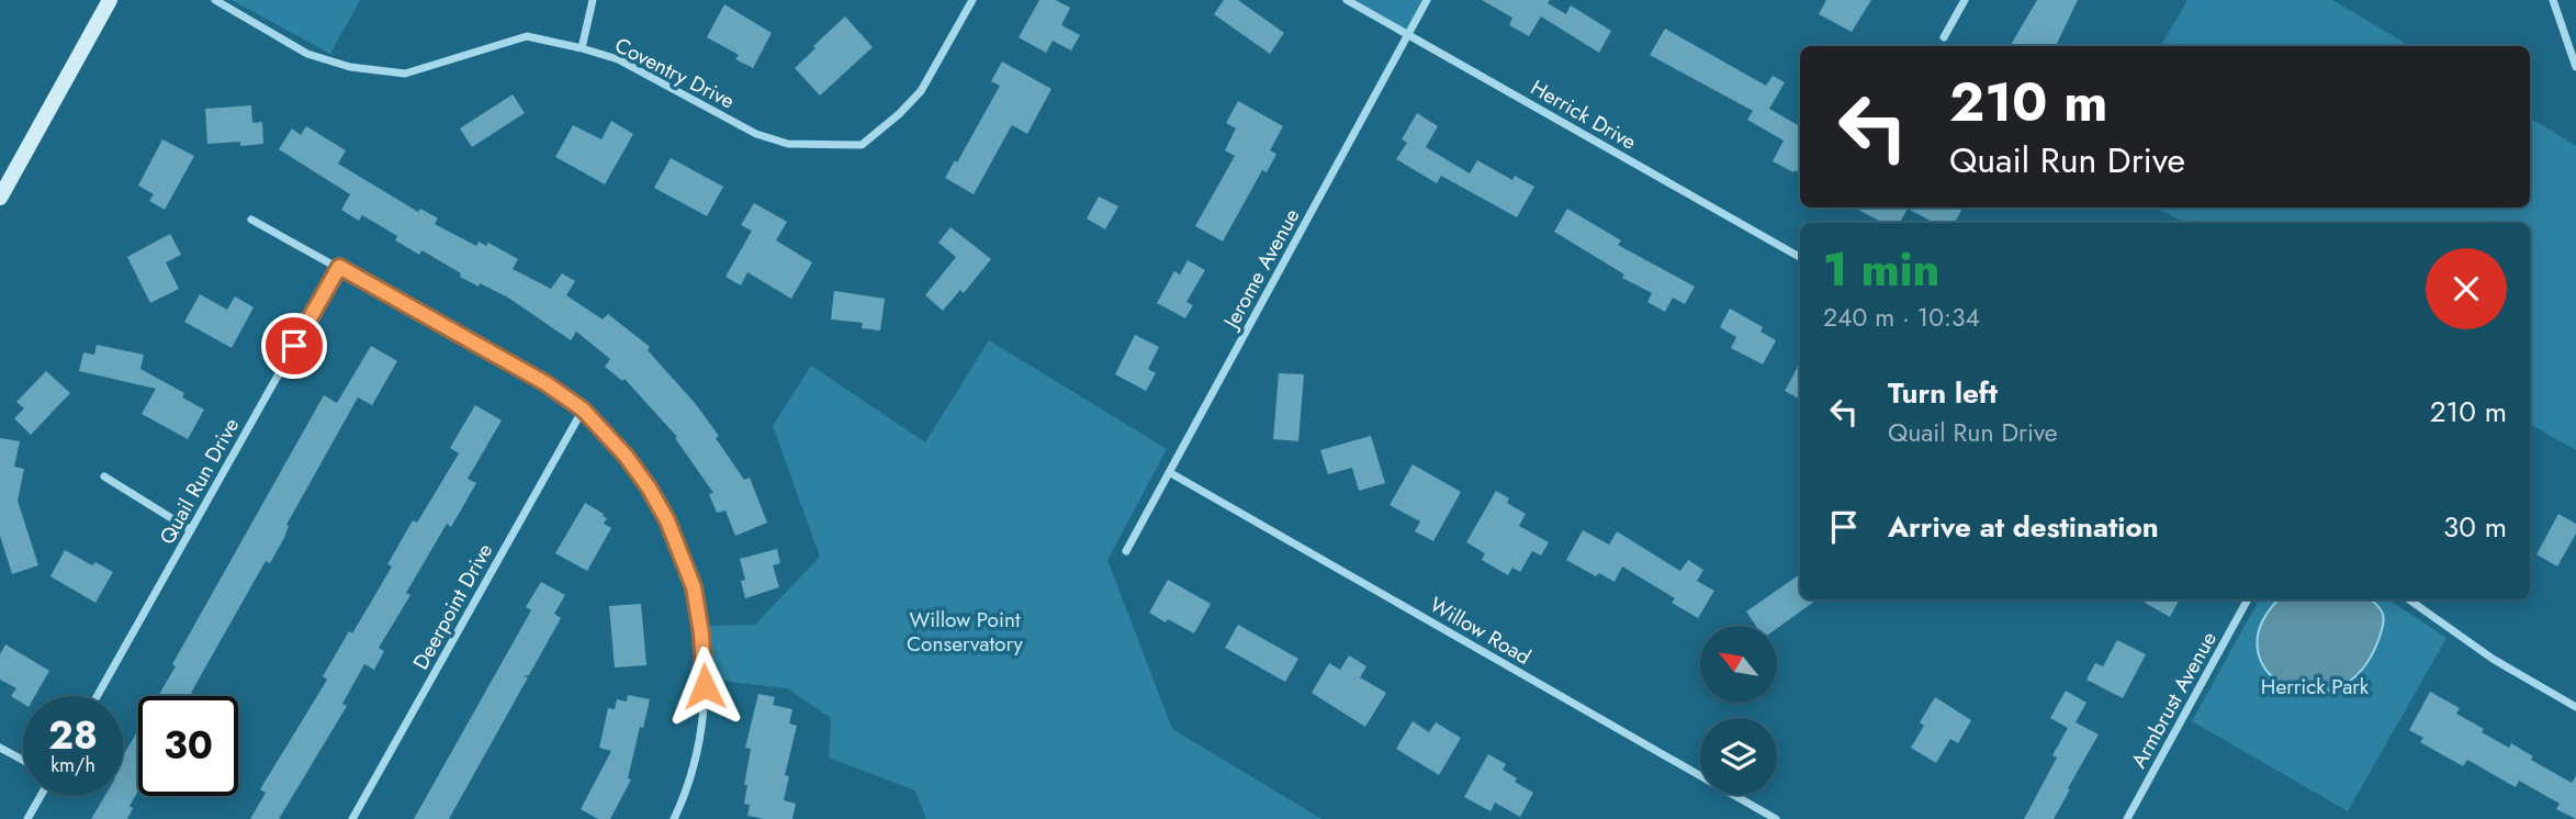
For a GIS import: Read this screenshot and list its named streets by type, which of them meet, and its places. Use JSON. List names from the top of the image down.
{
  "streets": {
    "street": [
      "Coventry Drive",
      "Herrick Drive",
      "Jerome Avenue",
      "Quail Run Drive",
      "Deerpoint Drive",
      "Willow Road",
      "Armbrust Avenue"
    ]
  },
  "crossings": [
    ["Herrick Drive", "Jerome Avenue"],
    ["Jerome Avenue", "Willow Road"]
  ],
  "parks": ["Willow Point Conservatory", "Herrick Park"],
  "north": "top left",
  "page": {
    "turn": ["210 m", "Quail Run Drive"],
    "heading": ["1 min", "240 m · 10:34"],
    "list": [
      {
        "name": "Turn left",
        "note": "Quail Run Drive",
        "value": "210 m"
      },
      {
        "name": "Arrive at destination",
        "value": "30 m"
      }
    ],
    "speed": "28 km/h",
    "limit": "30"
  }
}
